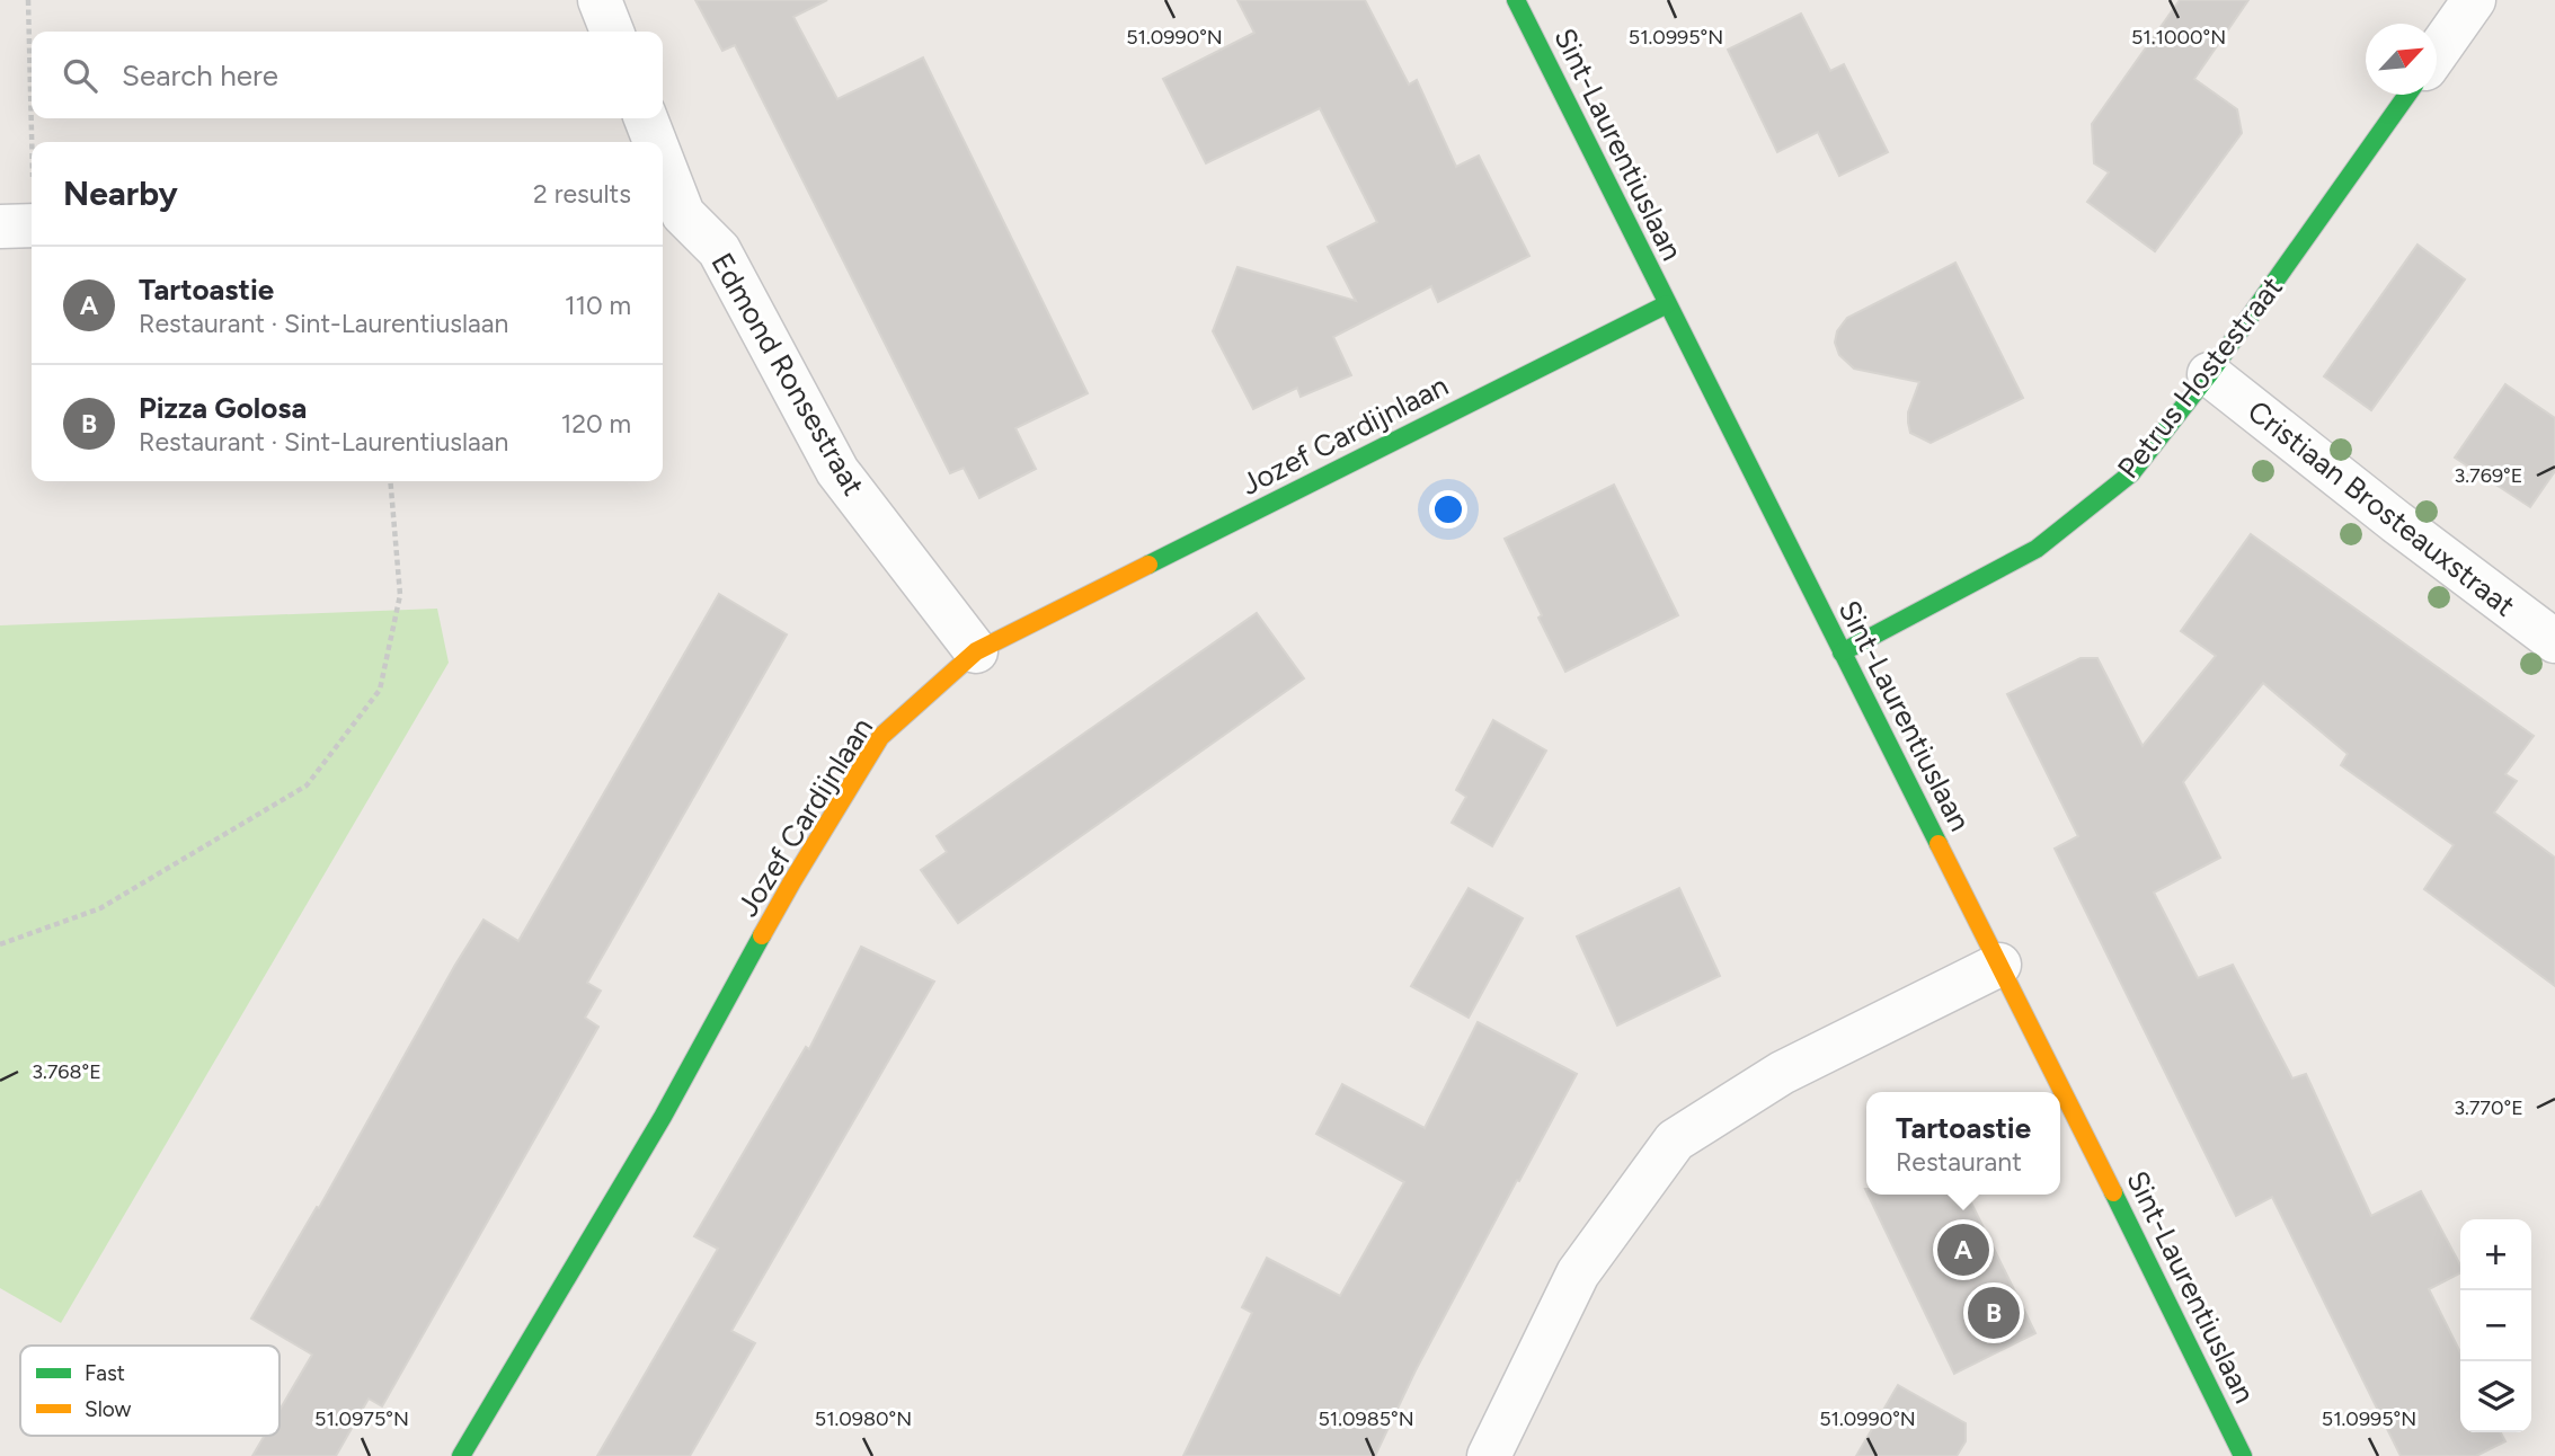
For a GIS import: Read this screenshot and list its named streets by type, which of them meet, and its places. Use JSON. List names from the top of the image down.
{
  "streets": {
    "street": [
      "Sint-Laurentiuslaan",
      "Edmond Ronsestraat",
      "Petrus Hostestraat",
      "Jozef Cardijnlaan",
      "Cristiaan Brosteauxstraat"
    ]
  },
  "crossings": [
    ["Sint-Laurentiuslaan", "Petrus Hostestraat"],
    ["Sint-Laurentiuslaan", "Jozef Cardijnlaan"],
    ["Edmond Ronsestraat", "Jozef Cardijnlaan"],
    ["Petrus Hostestraat", "Cristiaan Brosteauxstraat"]
  ],
  "legend": ["Fast", "Slow"],
  "north": "top right",
  "page": {
    "search": "Search here",
    "heading": ["Nearby", "2 results"],
    "list": [
      {
        "mark": "A",
        "name": "Tartoastie",
        "note": "Restaurant · Sint-Laurentiuslaan",
        "value": "110 m"
      },
      {
        "mark": "B",
        "name": "Pizza Golosa",
        "note": "Restaurant · Sint-Laurentiuslaan",
        "value": "120 m"
      }
    ],
    "popup": ["Tartoastie", "Restaurant"],
    "map_buttons": ["+", "−"],
    "pins": ["A", "B"]
  },
  "coordinates": [
    "51.0990°N",
    "51.0995°N",
    "51.1000°N",
    "3.769°E",
    "3.768°E",
    "3.770°E",
    "51.0975°N",
    "51.0980°N",
    "51.0985°N"
  ]
}
